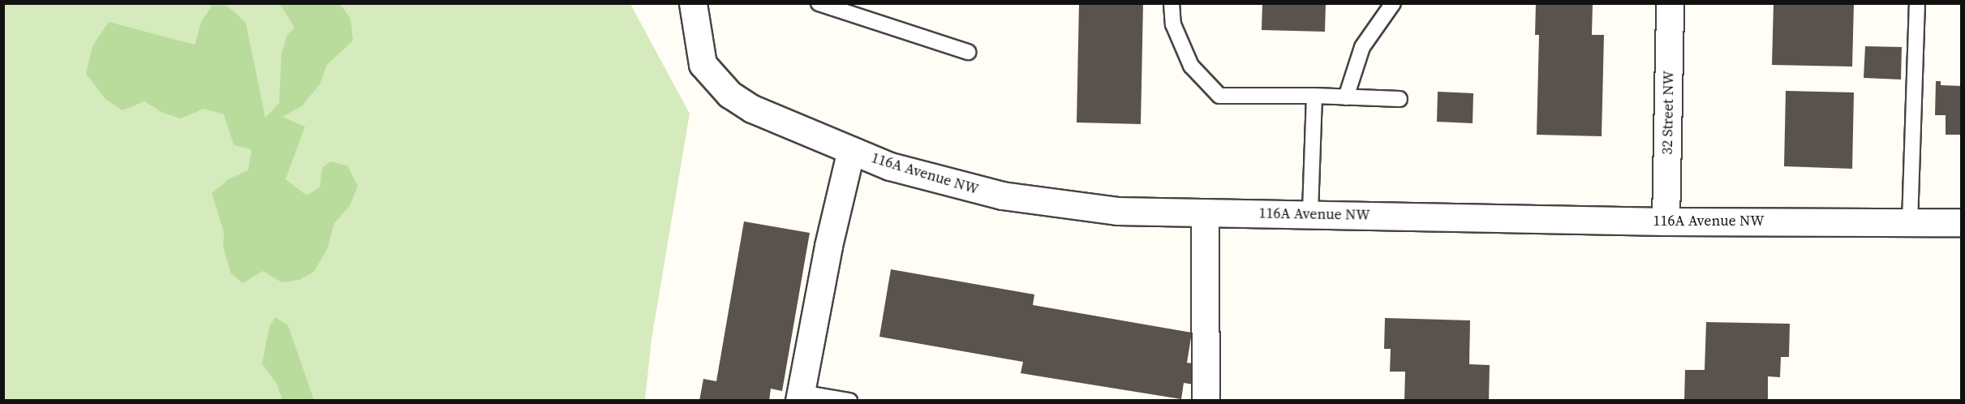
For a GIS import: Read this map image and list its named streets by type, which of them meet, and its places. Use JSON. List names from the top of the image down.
{
  "streets": {
    "street": ["32 Street NW", "116A Avenue NW"]
  },
  "crossings": [
    ["32 Street NW", "116A Avenue NW"]
  ]
}
